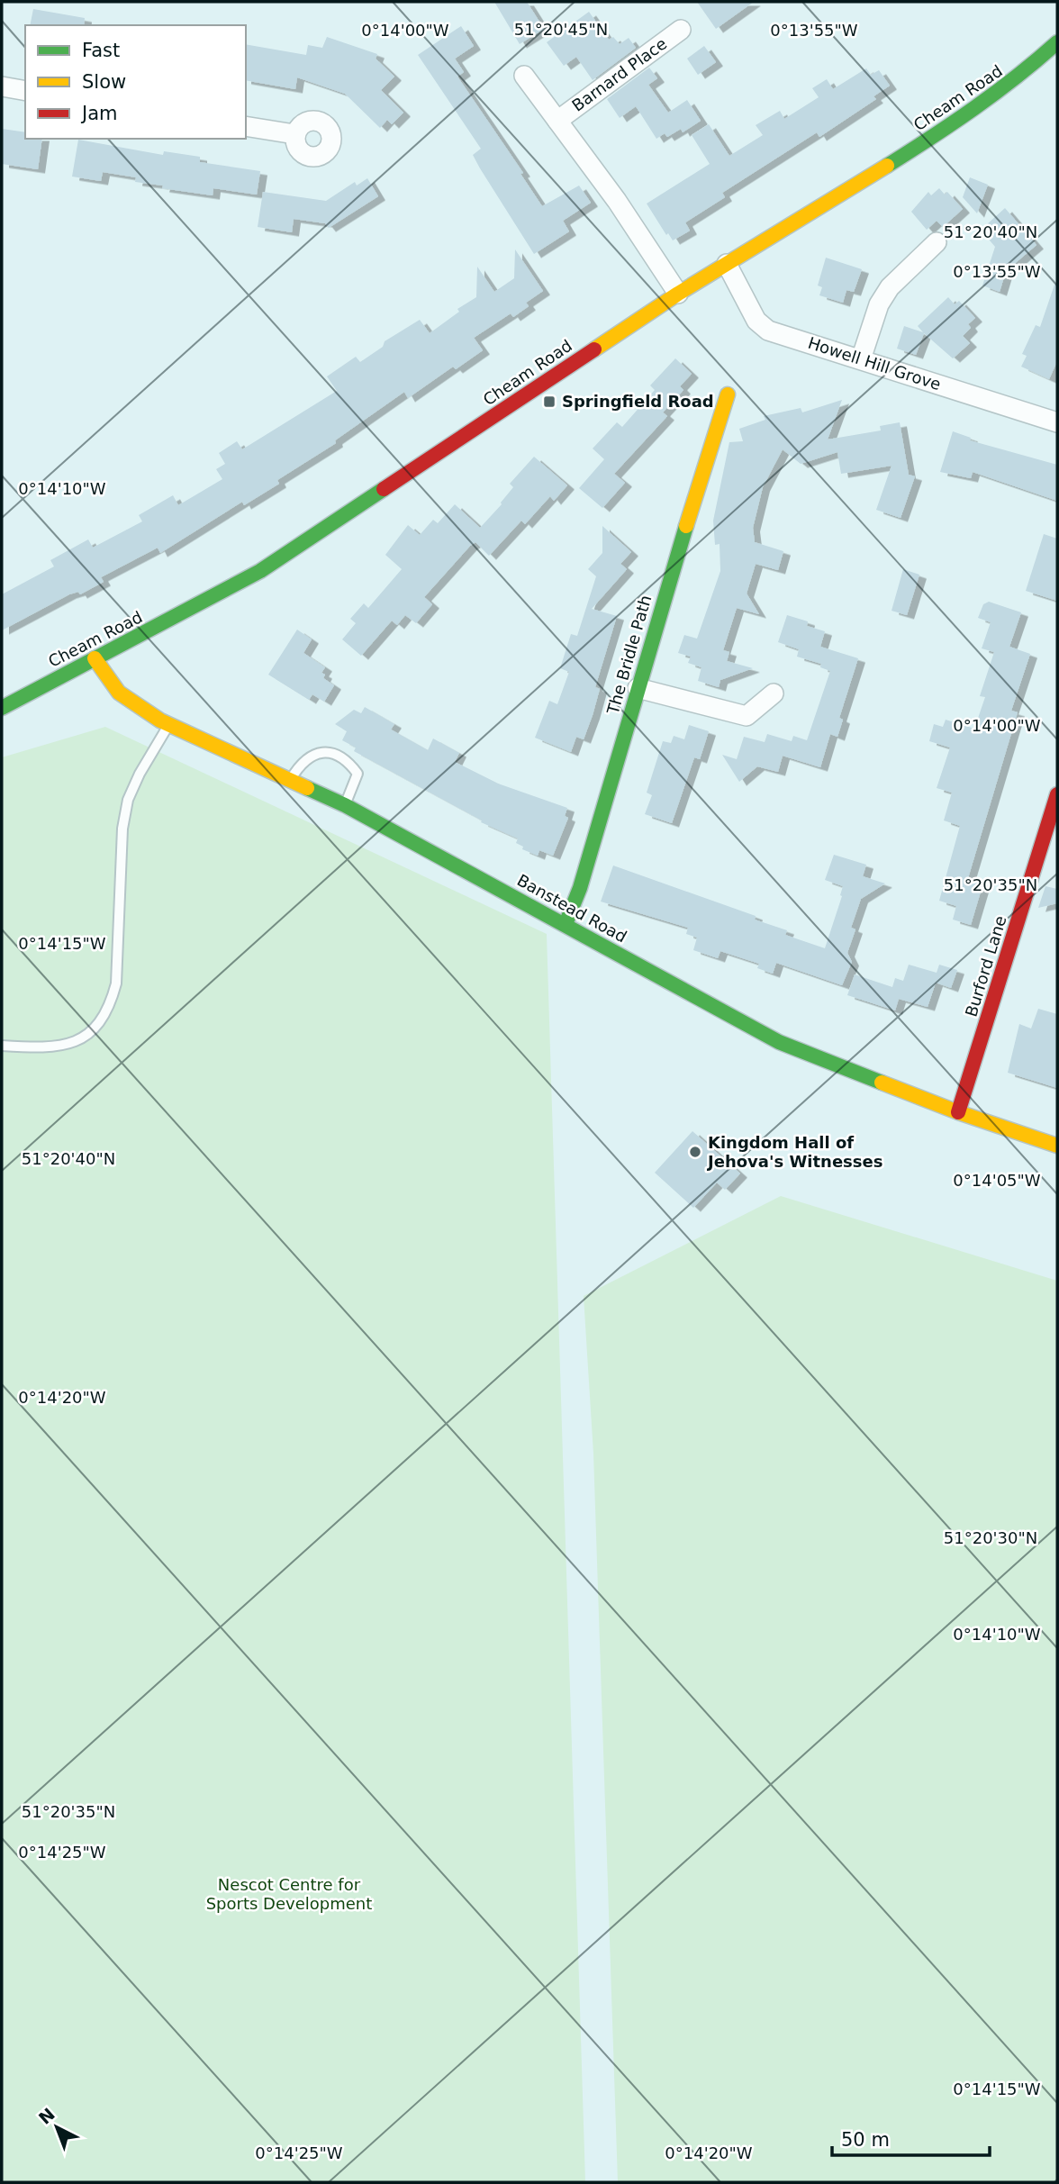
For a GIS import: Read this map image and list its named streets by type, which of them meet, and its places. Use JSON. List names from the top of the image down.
{
  "streets": {
    "main road": [
      "Cheam Road",
      "The Bridle Path",
      "Banstead Road",
      "Burford Lane"
    ],
    "street": ["Barnard Place", "Howell Hill Grove"]
  },
  "crossings": [
    ["Cheam Road", "Howell Hill Grove"],
    ["Cheam Road", "Banstead Road"],
    ["The Bridle Path", "Banstead Road"],
    ["Banstead Road", "Burford Lane"]
  ],
  "parks": ["Nescot Centre for Sports Development"],
  "places": {
    "transit": ["Springfield Road"],
    "other": ["Kingdom Hall of Jehova's Witnesses"]
  },
  "legend": ["Fast", "Slow", "Jam"],
  "scale_bar": "50 m",
  "north": "top left",
  "coordinates": [
    "51°20'45\"N",
    "0°13'55\"W",
    "0°14'00\"W",
    "51°20'40\"N",
    "0°14'10\"W",
    "51°20'35\"N",
    "0°14'15\"W",
    "0°14'05\"W",
    "0°14'20\"W",
    "51°20'30\"N",
    "0°14'25\"W"
  ]
}
